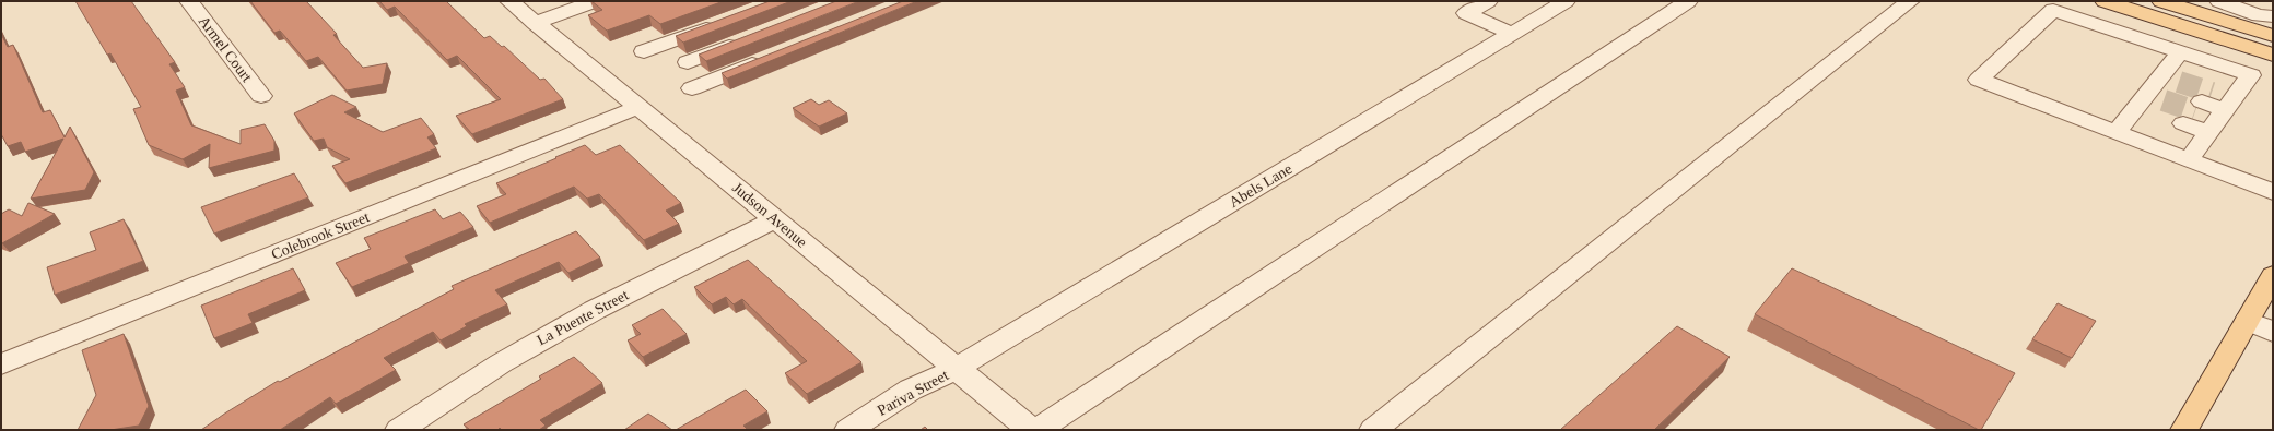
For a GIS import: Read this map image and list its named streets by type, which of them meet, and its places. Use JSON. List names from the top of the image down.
{
  "streets": {
    "street": [
      "Armel Court",
      "Abels Lane",
      "Judson Avenue",
      "Colebrook Street",
      "La Puente Street",
      "Pariva Street"
    ]
  },
  "crossings": [
    ["Abels Lane", "Judson Avenue"],
    ["Abels Lane", "Pariva Street"],
    ["Judson Avenue", "Colebrook Street"],
    ["Judson Avenue", "La Puente Street"],
    ["Judson Avenue", "Pariva Street"]
  ]
}
